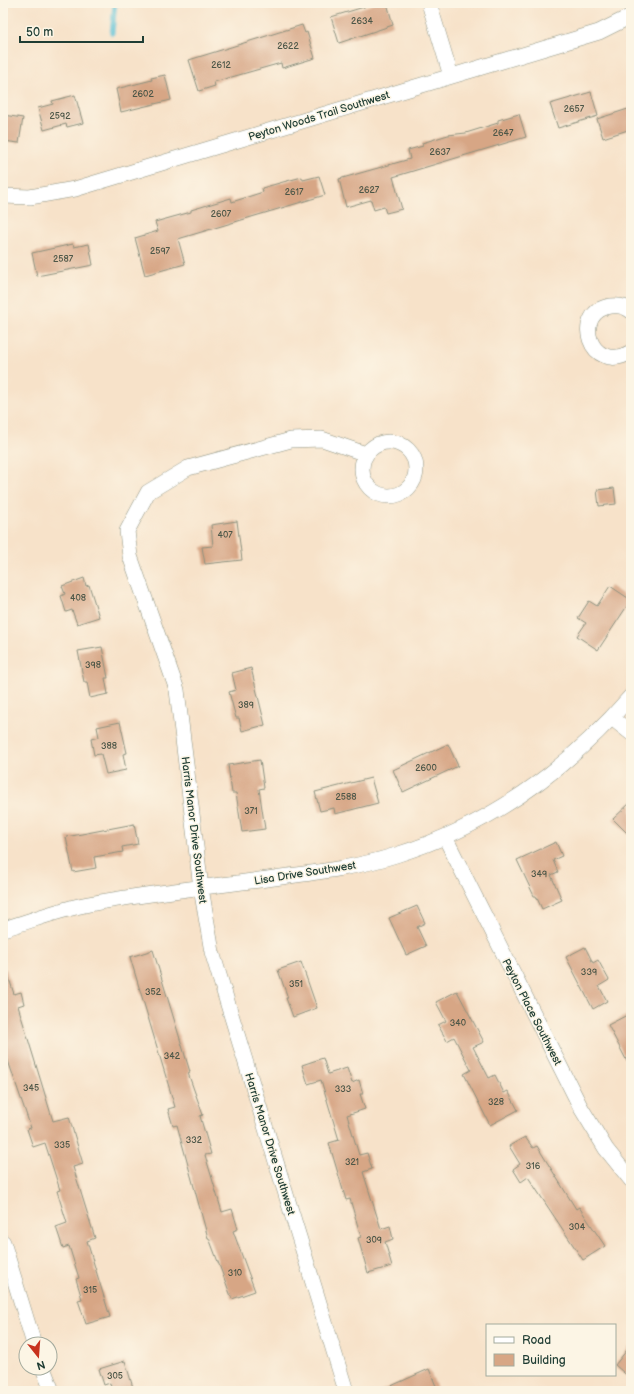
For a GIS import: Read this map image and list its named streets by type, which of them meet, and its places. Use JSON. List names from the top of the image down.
{
  "streets": {
    "street": [
      "Peyton Woods Trail Southwest",
      "Harris Manor Drive Southwest",
      "Lisa Drive Southwest",
      "Peyton Place Southwest"
    ]
  },
  "crossings": [
    ["Harris Manor Drive Southwest", "Lisa Drive Southwest"],
    ["Lisa Drive Southwest", "Peyton Place Southwest"]
  ],
  "house_numbers": [
    "2634",
    "2622",
    "2612",
    "2602",
    "2657",
    "2592",
    "2647",
    "2637",
    "2627",
    "2617",
    "2607",
    "2597",
    "2587",
    "407",
    "408",
    "398",
    "389",
    "388",
    "2600",
    "2588",
    "371",
    "349",
    "339",
    "351",
    "352",
    "340",
    "342",
    "345",
    "333",
    "328",
    "332",
    "335",
    "321",
    "316",
    "304",
    "309",
    "310",
    "315",
    "305"
  ],
  "legend": ["Road", "Building"],
  "scale_bar": "50 m",
  "north": "bottom"
}
